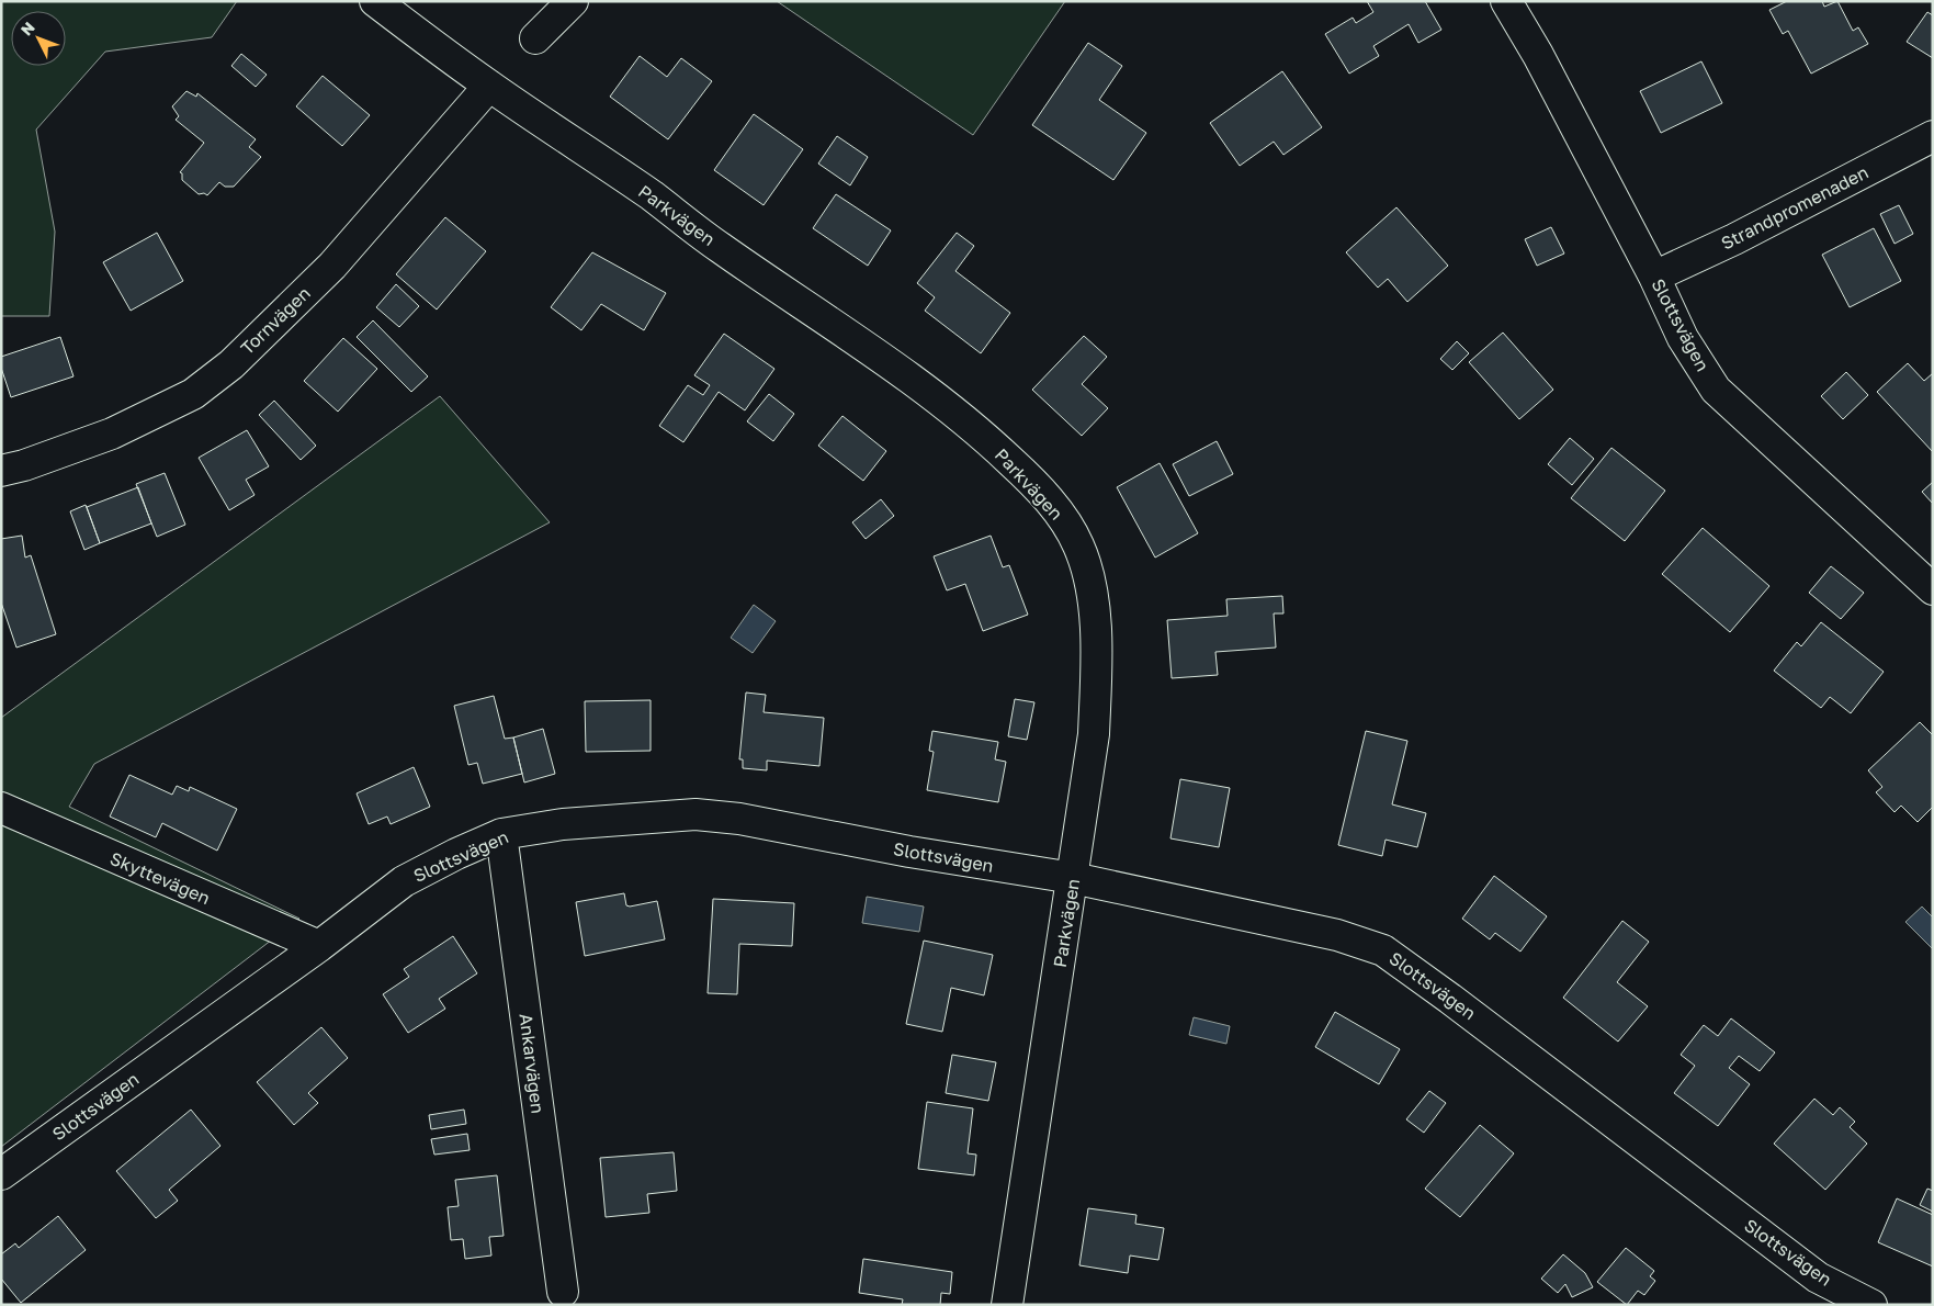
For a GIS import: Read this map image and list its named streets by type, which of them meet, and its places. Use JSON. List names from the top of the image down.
{
  "streets": {
    "street": [
      "Strandpromenaden",
      "Parkvägen",
      "Tornvägen",
      "Slottsvägen",
      "Skyttevägen",
      "Ankarvägen"
    ]
  },
  "crossings": [
    ["Strandpromenaden", "Slottsvägen"],
    ["Parkvägen", "Tornvägen"],
    ["Parkvägen", "Slottsvägen"],
    ["Slottsvägen", "Skyttevägen"],
    ["Slottsvägen", "Ankarvägen"]
  ],
  "north": "top left"
}
